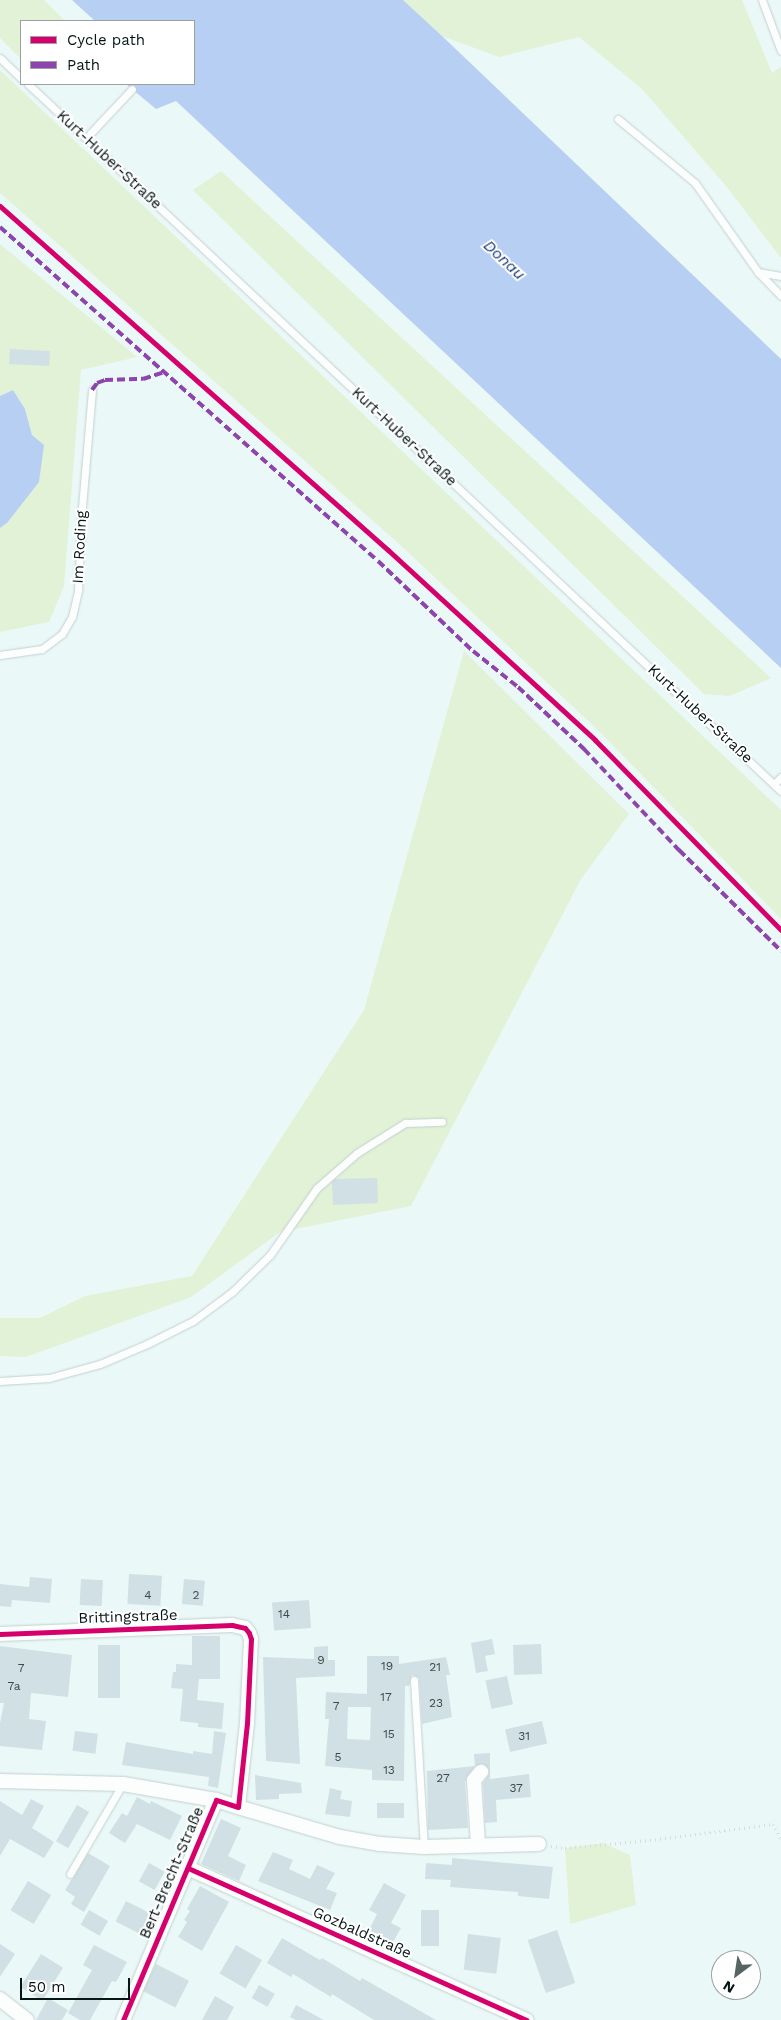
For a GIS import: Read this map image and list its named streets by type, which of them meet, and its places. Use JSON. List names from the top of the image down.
{
  "streets": {
    "street": ["Brittingstraße", "Bert-Brecht-Straße", "Gozbaldstraße"],
    "lane": ["Kurt-Huber-Straße", "Im Roding"]
  },
  "crossings": [
    ["Brittingstraße", "Bert-Brecht-Straße"],
    ["Bert-Brecht-Straße", "Gozbaldstraße"]
  ],
  "water": ["Donau"],
  "house_numbers": [
    "4",
    "2",
    "14",
    "9",
    "19",
    "21",
    "7",
    "7a",
    "17",
    "23",
    "7",
    "15",
    "31",
    "5",
    "13",
    "27",
    "37"
  ],
  "legend": ["Cycle path", "Path"],
  "scale_bar": "50 m",
  "north": "bottom left"
}
